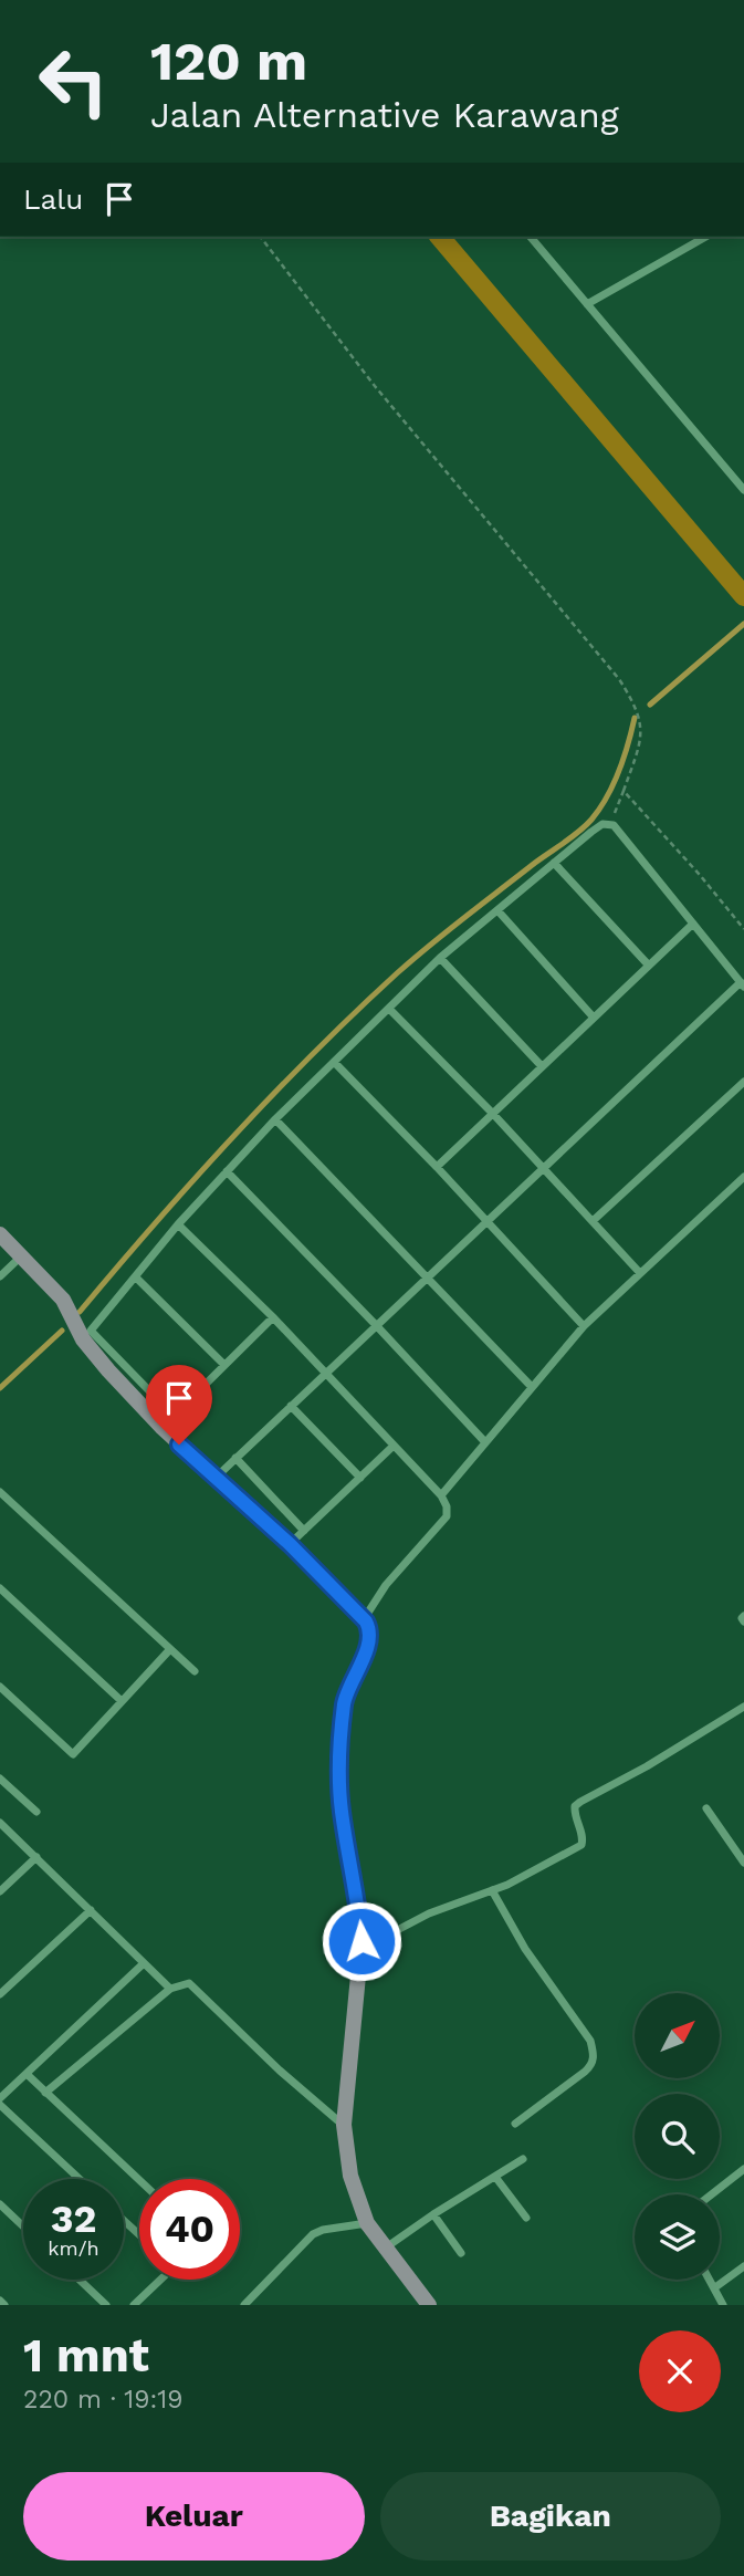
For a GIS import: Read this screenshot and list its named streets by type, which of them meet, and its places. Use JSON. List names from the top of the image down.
{
  "north": "top right",
  "page": {
    "turn": ["120 m", "Jalan Alternative Karawang"],
    "then": "Lalu",
    "speed": "32 km/h",
    "limit": "40",
    "heading": ["1 mnt", "220 m · 19:19"],
    "buttons": ["Keluar", "Bagikan"]
  }
}
